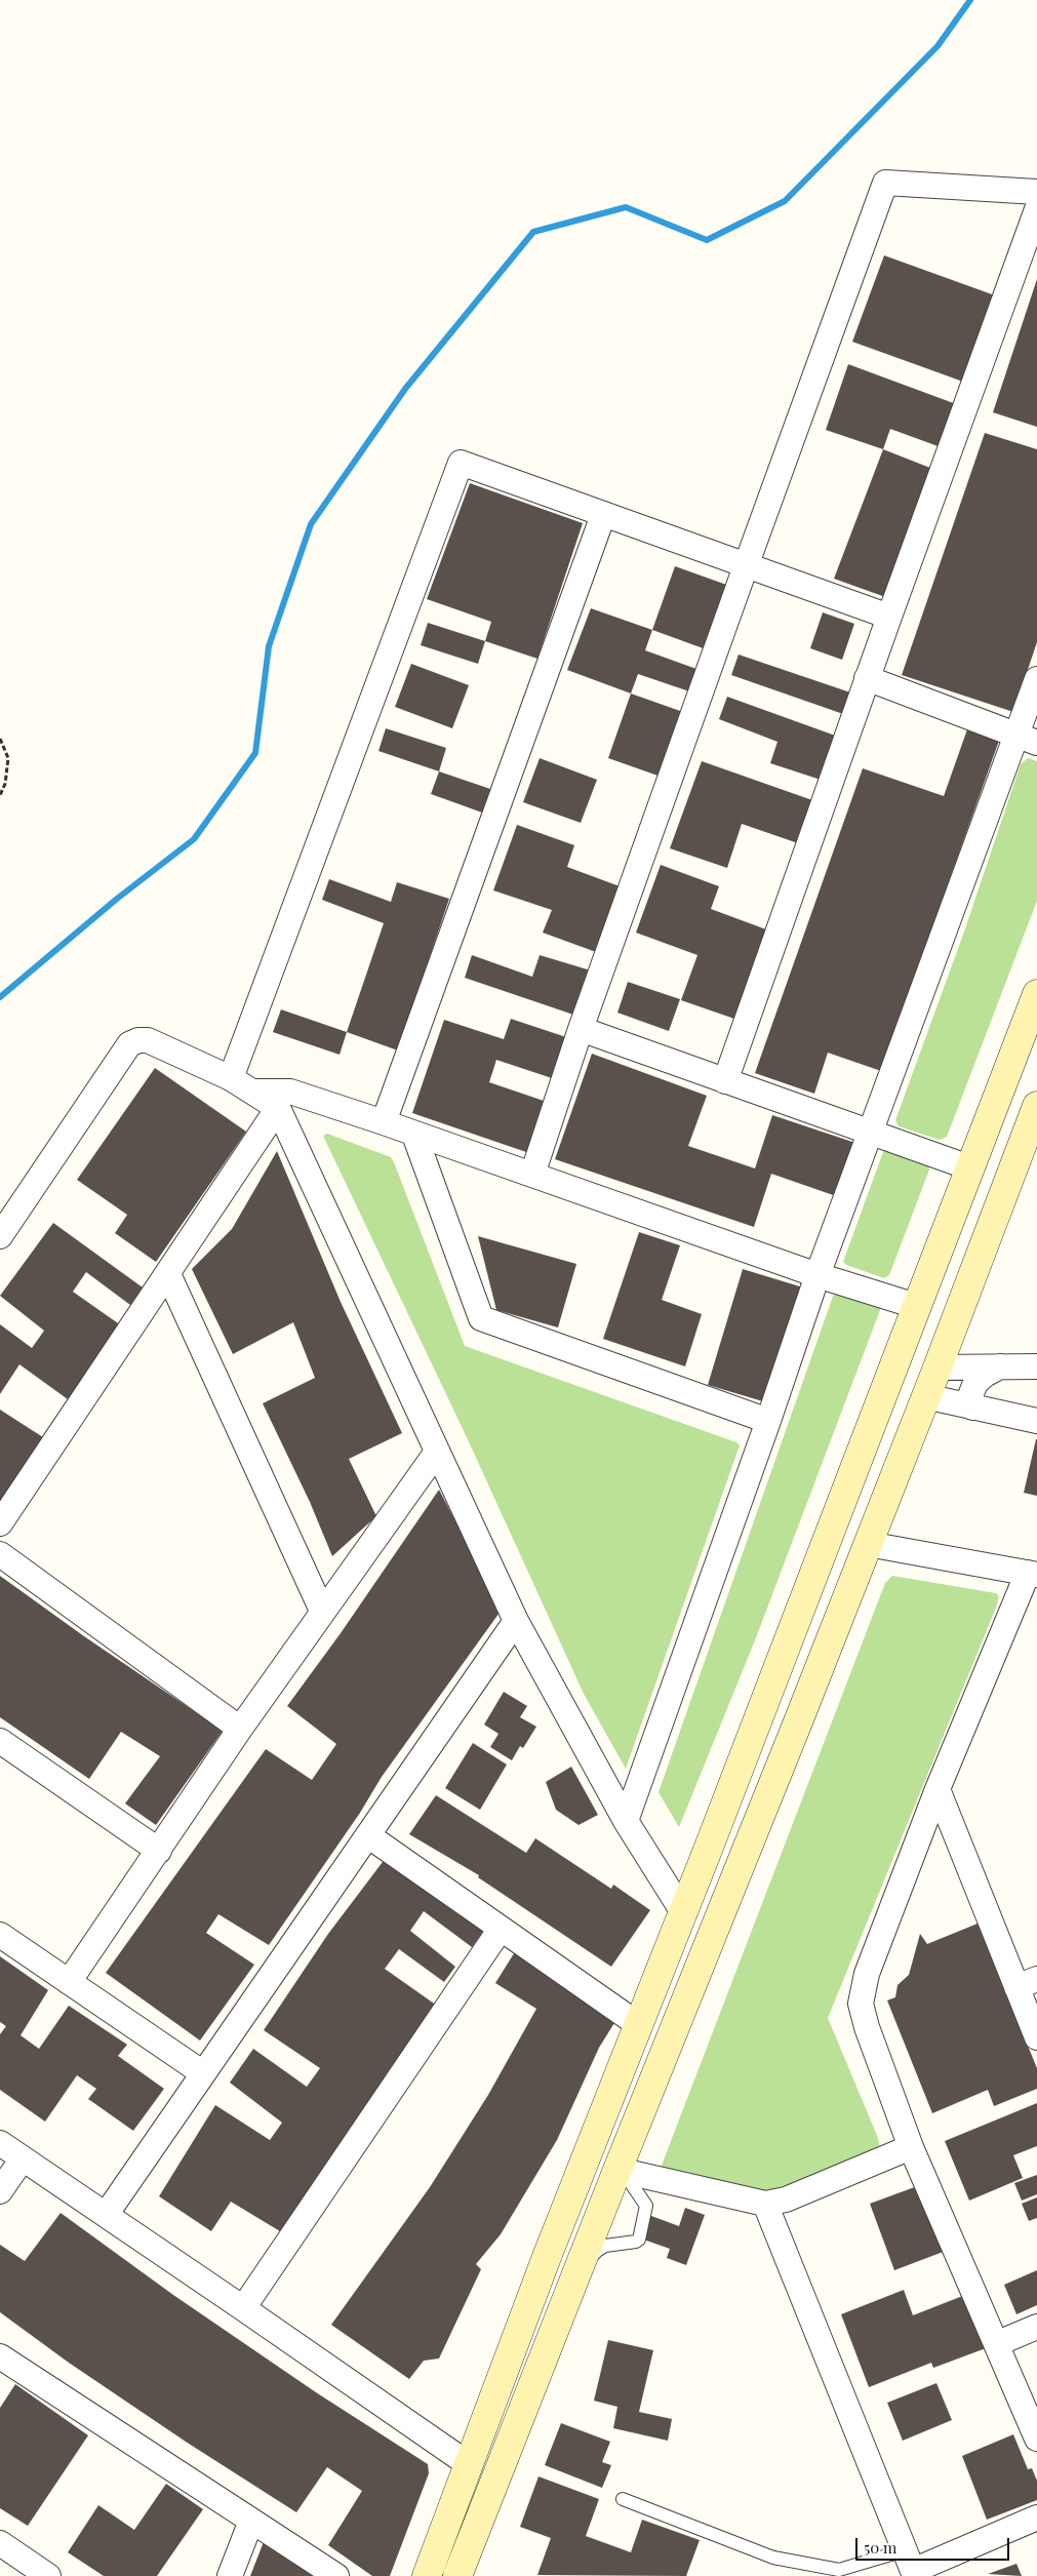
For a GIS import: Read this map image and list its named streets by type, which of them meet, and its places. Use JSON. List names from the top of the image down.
{
  "scale_bar": "50 m"
}
